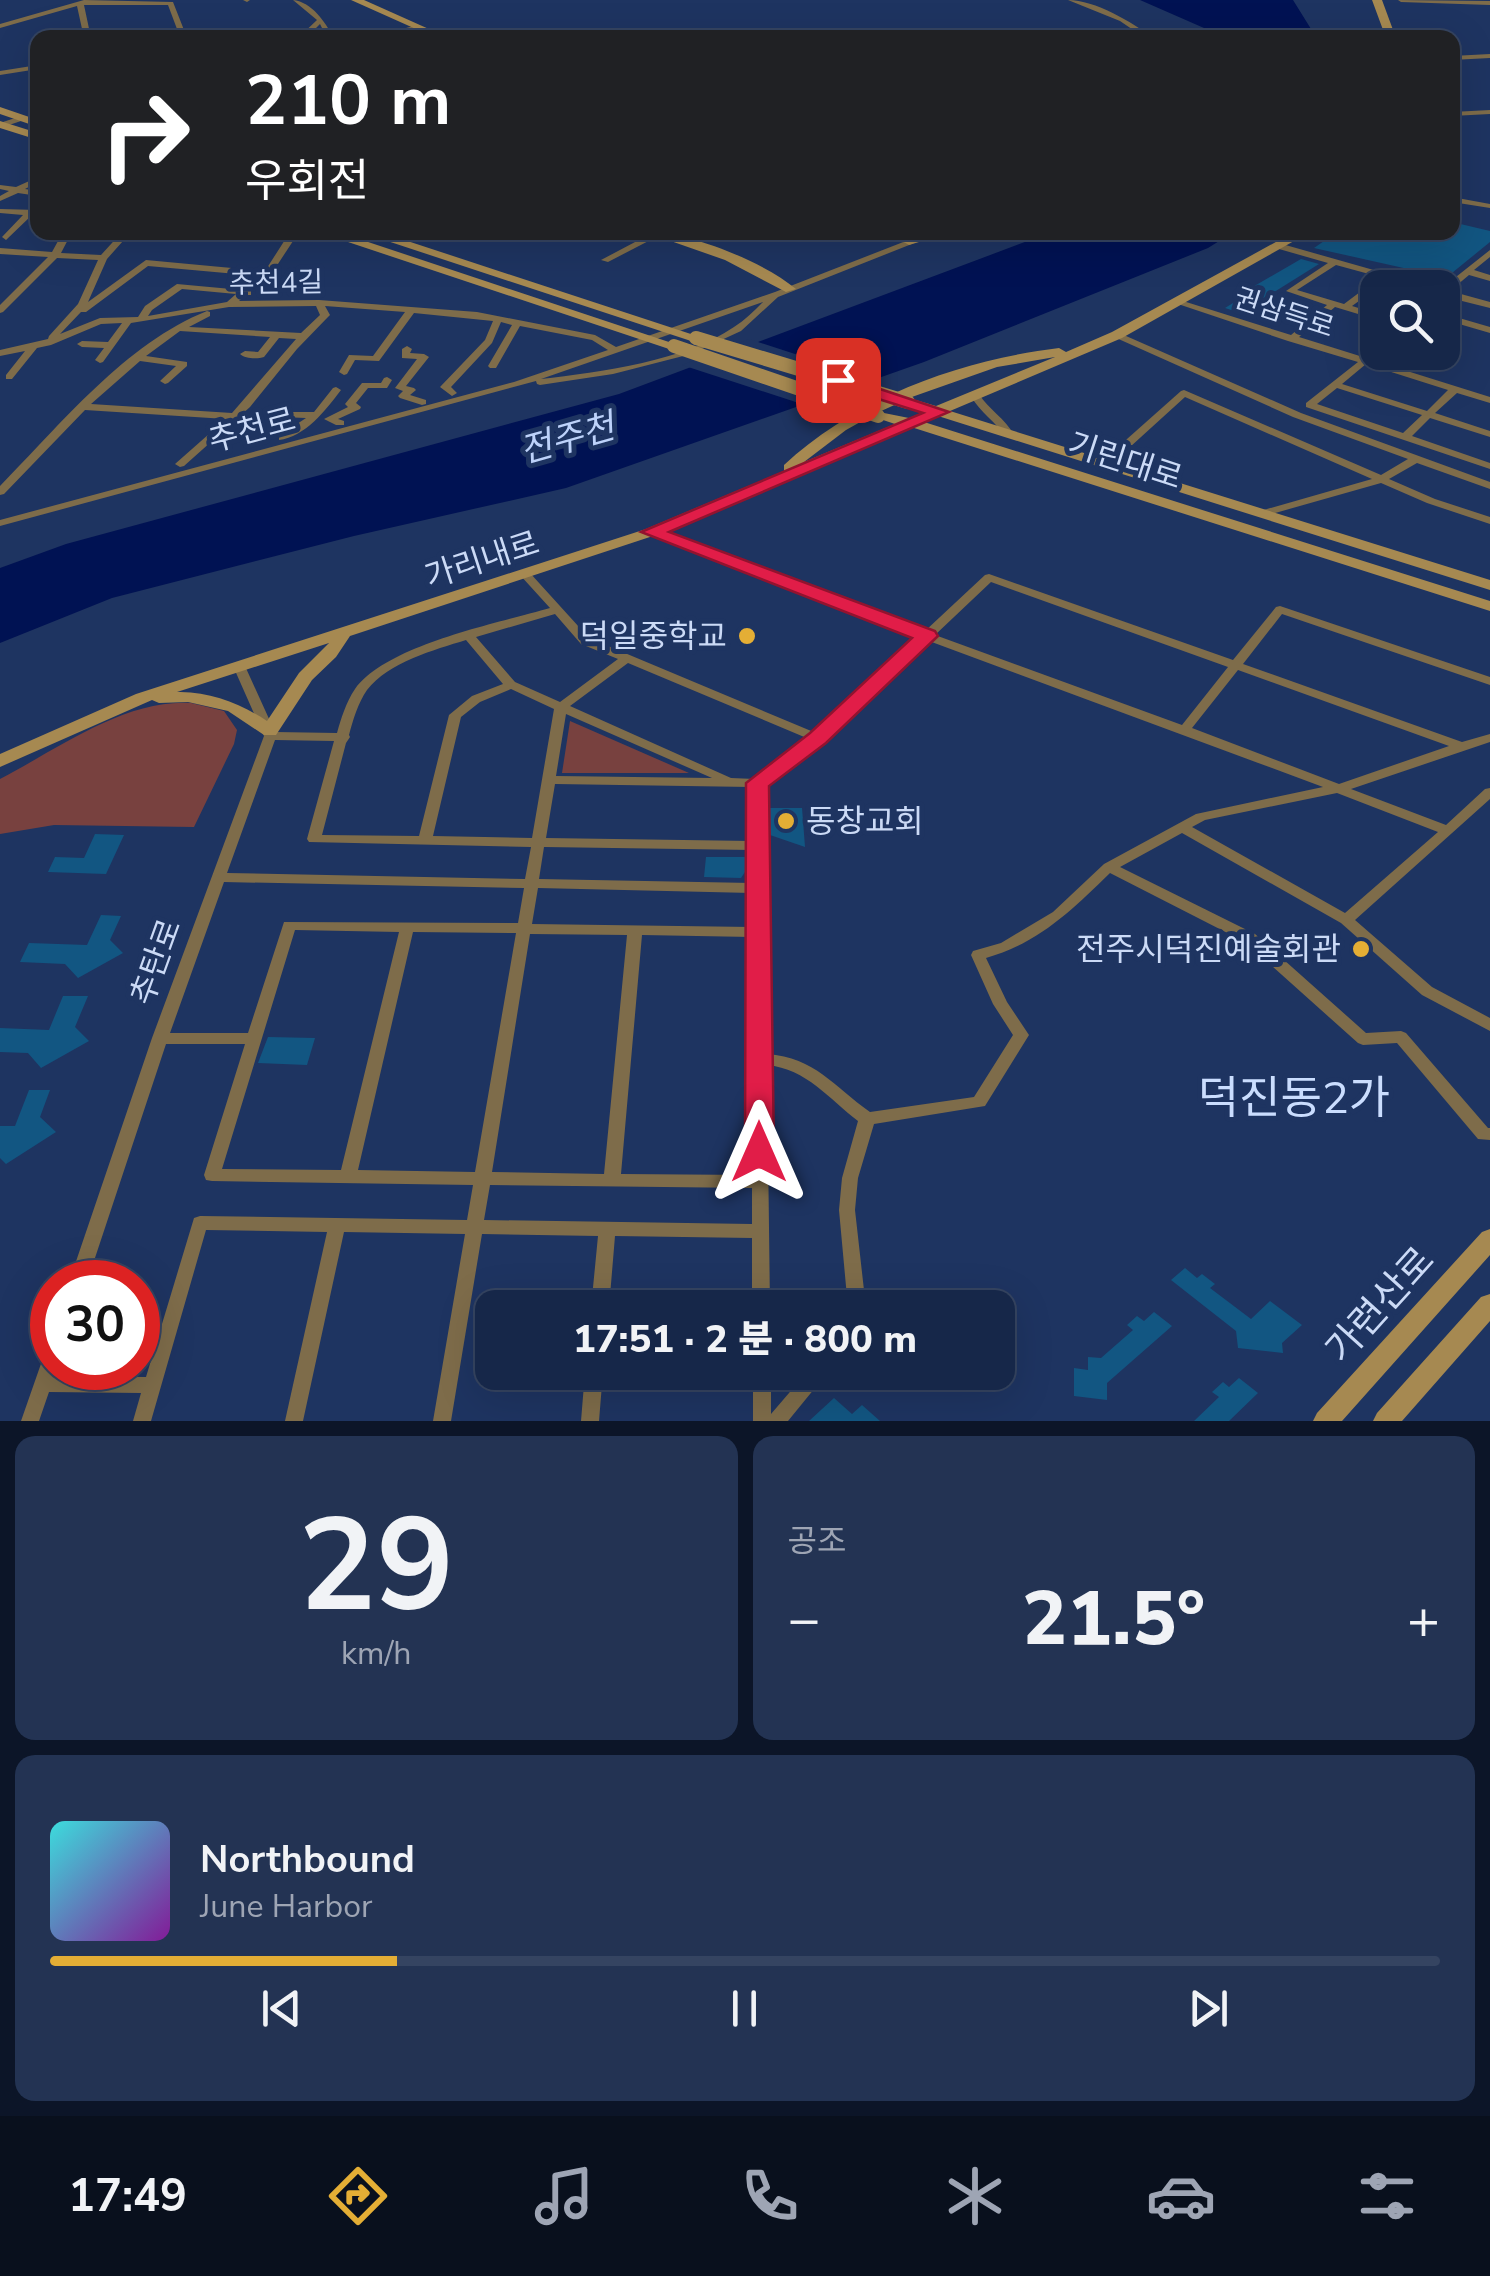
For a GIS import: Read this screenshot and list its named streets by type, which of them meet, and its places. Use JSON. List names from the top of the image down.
{
  "streets": {
    "street": [
      "추천4길",
      "권삼득로",
      "추천로",
      "기린대로",
      "가리내로",
      "추탄로",
      "가련산로"
    ]
  },
  "crossings": [
    ["추천4길", "추천로"],
    ["권삼득로", "가리내로"],
    ["추천로", "기린대로"],
    ["기린대로", "가리내로"]
  ],
  "districts": ["덕진동2가"],
  "water": ["전주천"],
  "places": ["덕일중학교", "동창교회", "전주시덕진예술회관"],
  "page": {
    "turn": ["210 m", "우회전"],
    "limit": "30",
    "trip": "17:51 · 2 분 · 800 m",
    "tile": [
      ["29", "km/h"],
      "공조"
    ],
    "heat": ["−", "21.5°", "+"],
    "song": ["Northbound", "June Harbor"],
    "tabs": "17:49"
  }
}
